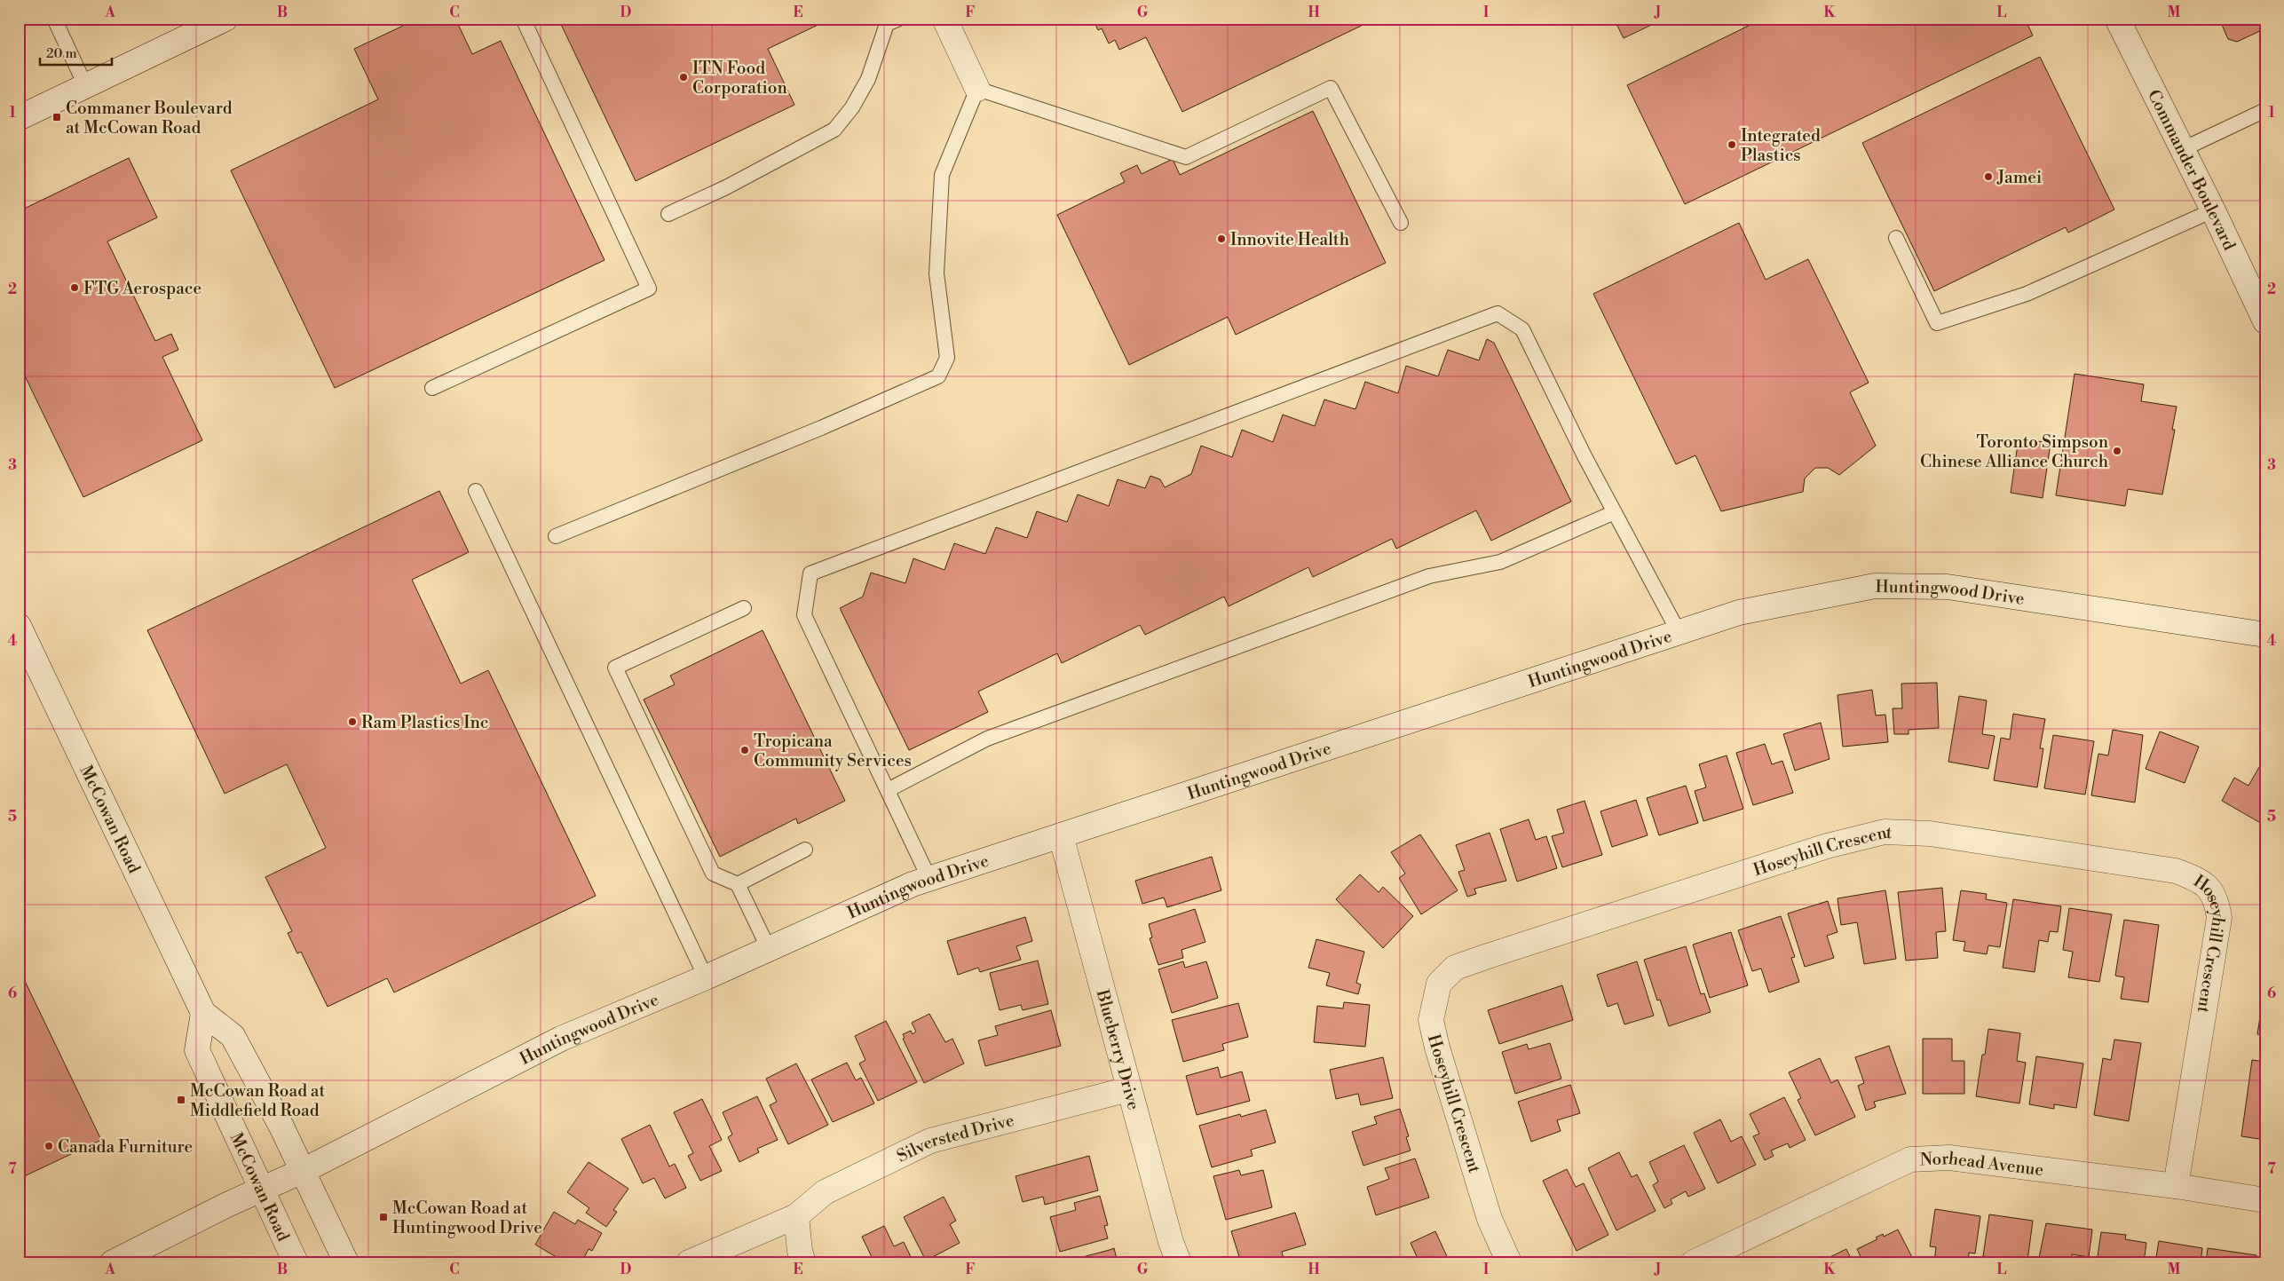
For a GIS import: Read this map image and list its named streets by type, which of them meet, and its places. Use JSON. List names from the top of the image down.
{
  "streets": {
    "street": [
      "Commander Boulevard",
      "Huntingwood Drive",
      "McCowan Road",
      "Hoseyhill Crescent",
      "Blueberry Drive",
      "Silversted Drive",
      "Norhead Avenue"
    ]
  },
  "crossings": [
    ["Huntingwood Drive", "McCowan Road"],
    ["Huntingwood Drive", "Blueberry Drive"],
    ["Hoseyhill Crescent", "Norhead Avenue"],
    ["Blueberry Drive", "Silversted Drive"]
  ],
  "places": {
    "other": [
      "ITN Food Corporation",
      "Integrated Plastics",
      "Jamei",
      "Innovite Health",
      "FTG Aerospace",
      "Toronto Simpson Chinese Alliance Church",
      "Ram Plastics Inc",
      "Tropicana Community Services",
      "Canada Furniture"
    ],
    "transit": ["Commaner Boulevard at McCowan Road", "McCowan Road at Middlefield Road", "McCowan Road at Huntingwood Drive"]
  },
  "scale_bar": "20 m",
  "grid": {
    "columns": [
      "A",
      "B",
      "C",
      "D",
      "E",
      "F",
      "G",
      "H",
      "I",
      "J",
      "K",
      "L",
      "M"
    ],
    "rows": [
      "1",
      "2",
      "3",
      "4",
      "5",
      "6",
      "7"
    ]
  }
}
